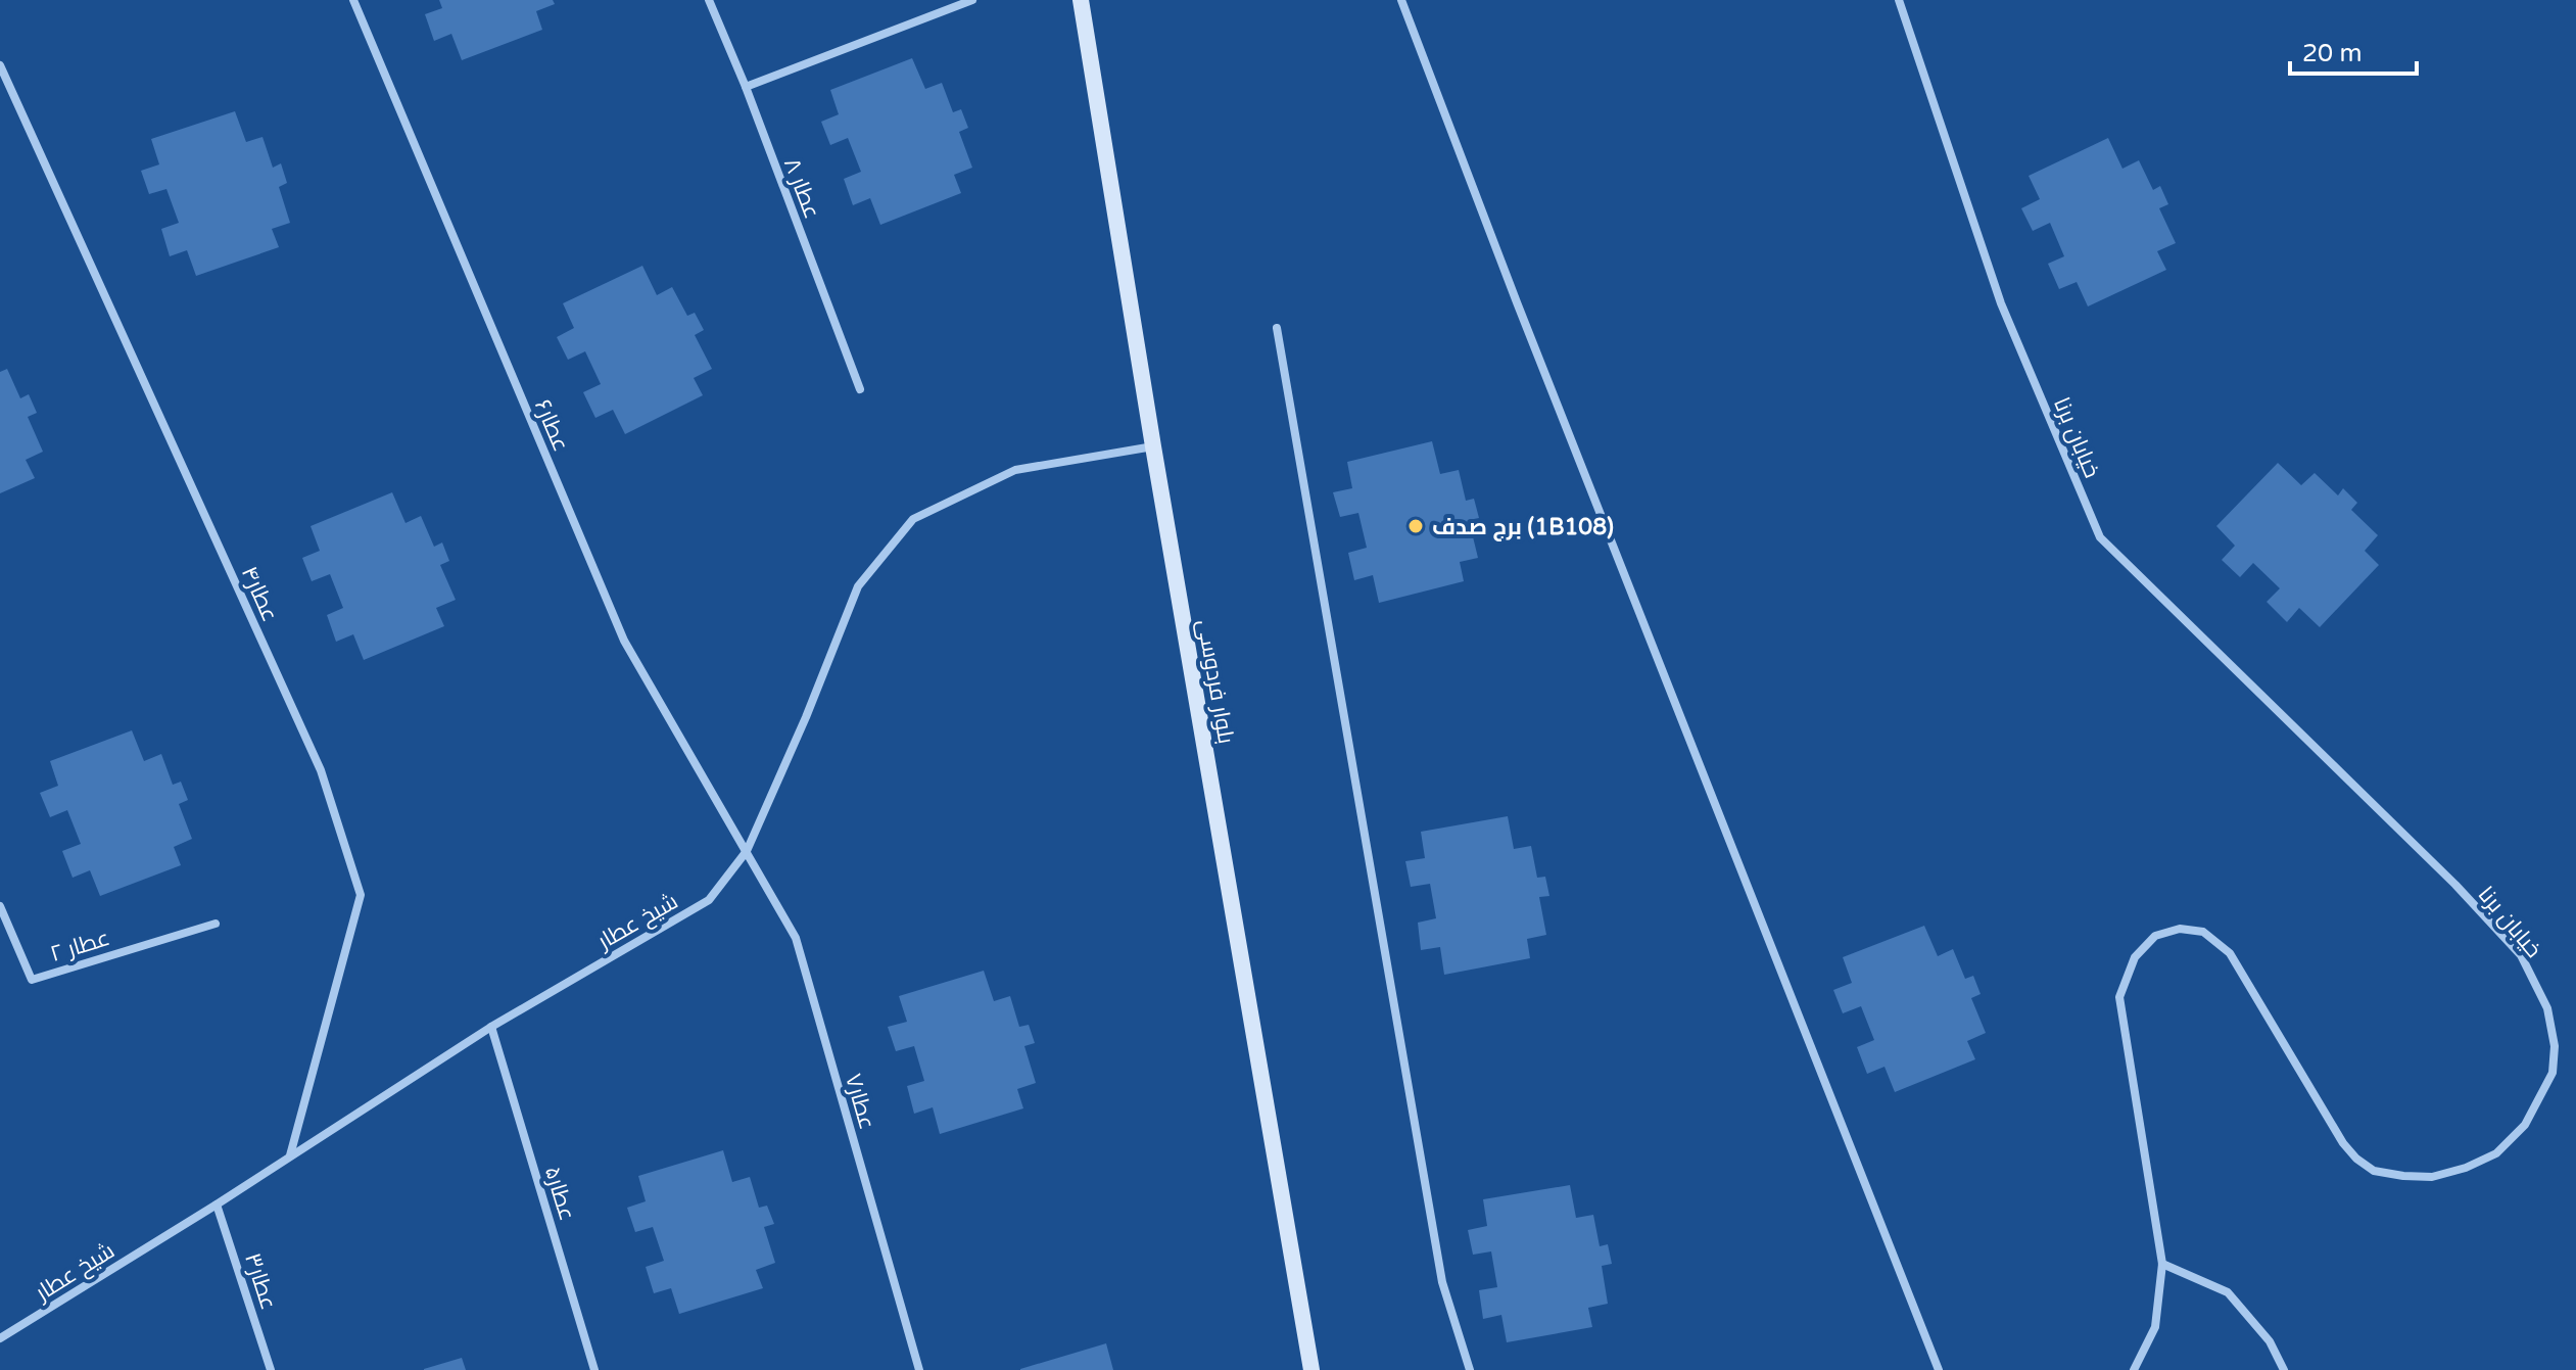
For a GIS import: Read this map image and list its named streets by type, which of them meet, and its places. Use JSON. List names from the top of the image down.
{
  "streets": {
    "main road": ["بلوار فردوسی"],
    "street": [
      "عطار ۸",
      "عطار۶",
      "خیابان برنا",
      "عطار۴",
      "شیخ عطار",
      "عطار ۲",
      "عطار۷",
      "عطار۵",
      "عطار۳"
    ]
  },
  "crossings": [
    ["عطار۶", "شیخ عطار"],
    ["عطار۶", "عطار۷"],
    ["عطار۴", "شیخ عطار"],
    ["بلوار فردوسی", "شیخ عطار"],
    ["شیخ عطار", "عطار۷"],
    ["شیخ عطار", "عطار۵"],
    ["شیخ عطار", "عطار۳"]
  ],
  "places": ["برج صدف (1B108)"],
  "scale_bar": "20 m"
}
